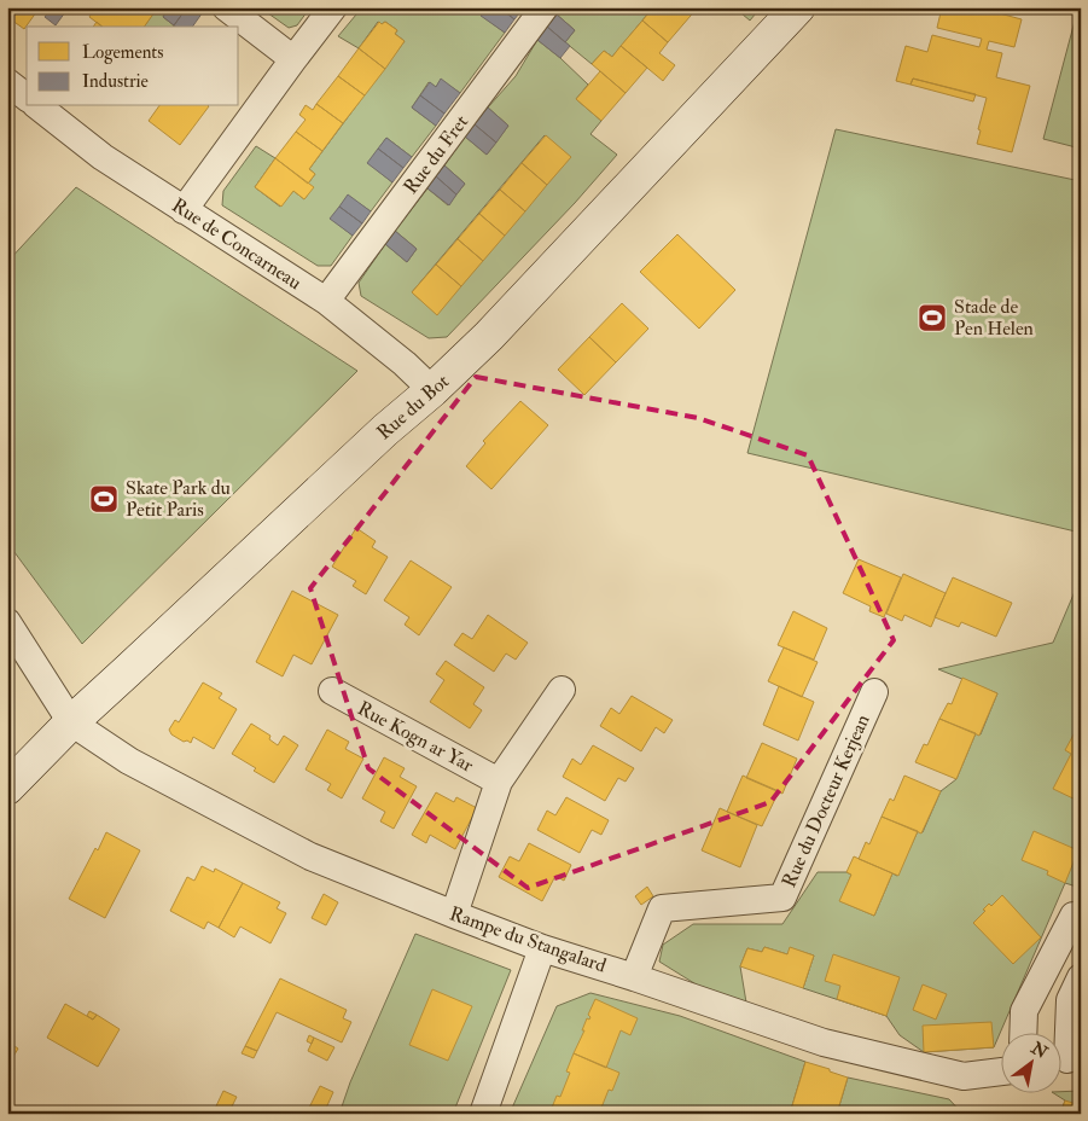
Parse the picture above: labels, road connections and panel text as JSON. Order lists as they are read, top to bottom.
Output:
{
  "streets": {
    "street": [
      "Rue du Fret",
      "Rue de Concarneau",
      "Rue du Bot",
      "Rue Kogn ar Yar",
      "Rue du Docteur Kerjean",
      "Rampe du Stangalard"
    ]
  },
  "crossings": [
    ["Rue du Fret", "Rue de Concarneau"],
    ["Rue de Concarneau", "Rue du Bot"],
    ["Rue du Bot", "Rampe du Stangalard"],
    ["Rue du Docteur Kerjean", "Rampe du Stangalard"]
  ],
  "places": {
    "sports": ["Stade de Pen Helen", "Skate Park du Petit Paris"]
  },
  "legend": ["Logements", "Industrie"],
  "north": "top right"
}
